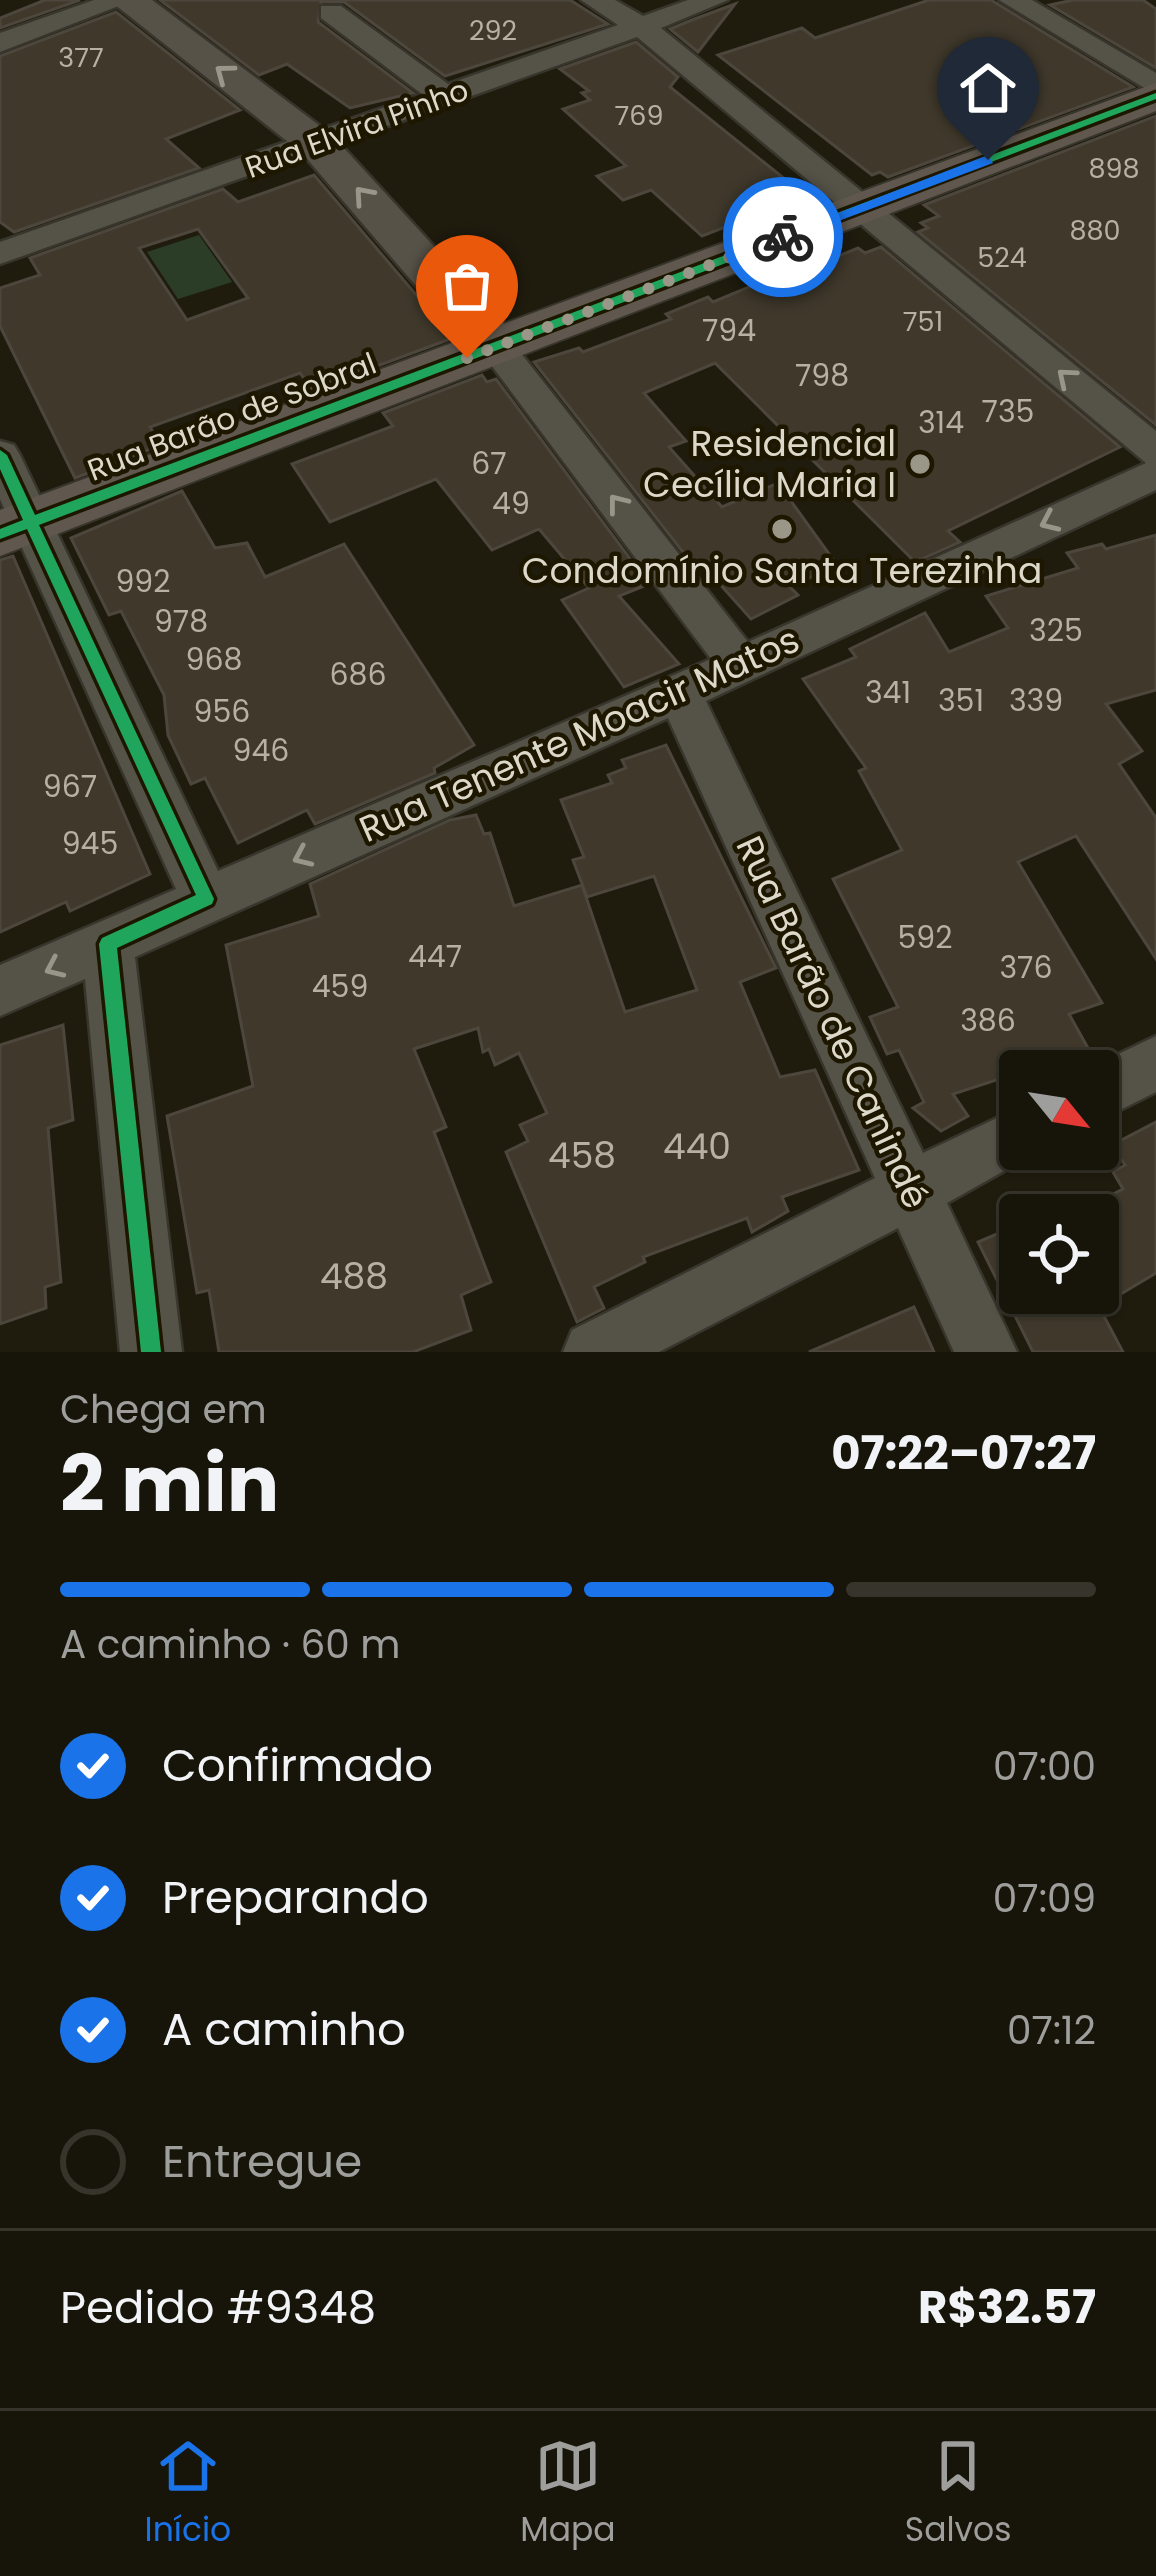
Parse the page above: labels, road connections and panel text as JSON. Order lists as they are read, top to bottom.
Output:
{
  "streets": {
    "main road": ["Rua Barão de Sobral"],
    "street": ["Rua Elvira Pinho", "Rua Tenente Moacir Matos", "Rua Barão de Canindé"]
  },
  "crossings": [
    ["Rua Tenente Moacir Matos", "Rua Barão de Canindé"]
  ],
  "one_way": ["Rua Tenente Moacir Matos"],
  "places": ["Residencial Cecília Maria I", "Condomínio Santa Terezinha"],
  "house_numbers": [
    "292",
    "377",
    "769",
    "898",
    "880",
    "524",
    "751",
    "794",
    "798",
    "735",
    "314",
    "67",
    "49",
    "992",
    "978",
    "325",
    "968",
    "686",
    "341",
    "351",
    "339",
    "956",
    "946",
    "967",
    "945",
    "592",
    "447",
    "376",
    "459",
    "386",
    "440",
    "458",
    "488"
  ],
  "north": "bottom right",
  "page": {
    "heading": ["2 min", "Chega em", "07:22–07:27"],
    "panel": ["Pedido #9348", "R$32.57"],
    "bar": "A caminho · 60 m",
    "list": [
      ["Confirmado", "07:00"],
      ["Preparando", "07:09"],
      ["A caminho", "07:12"],
      "Entregue"
    ],
    "tabs": ["Início", "Mapa", "Salvos"]
  }
}
